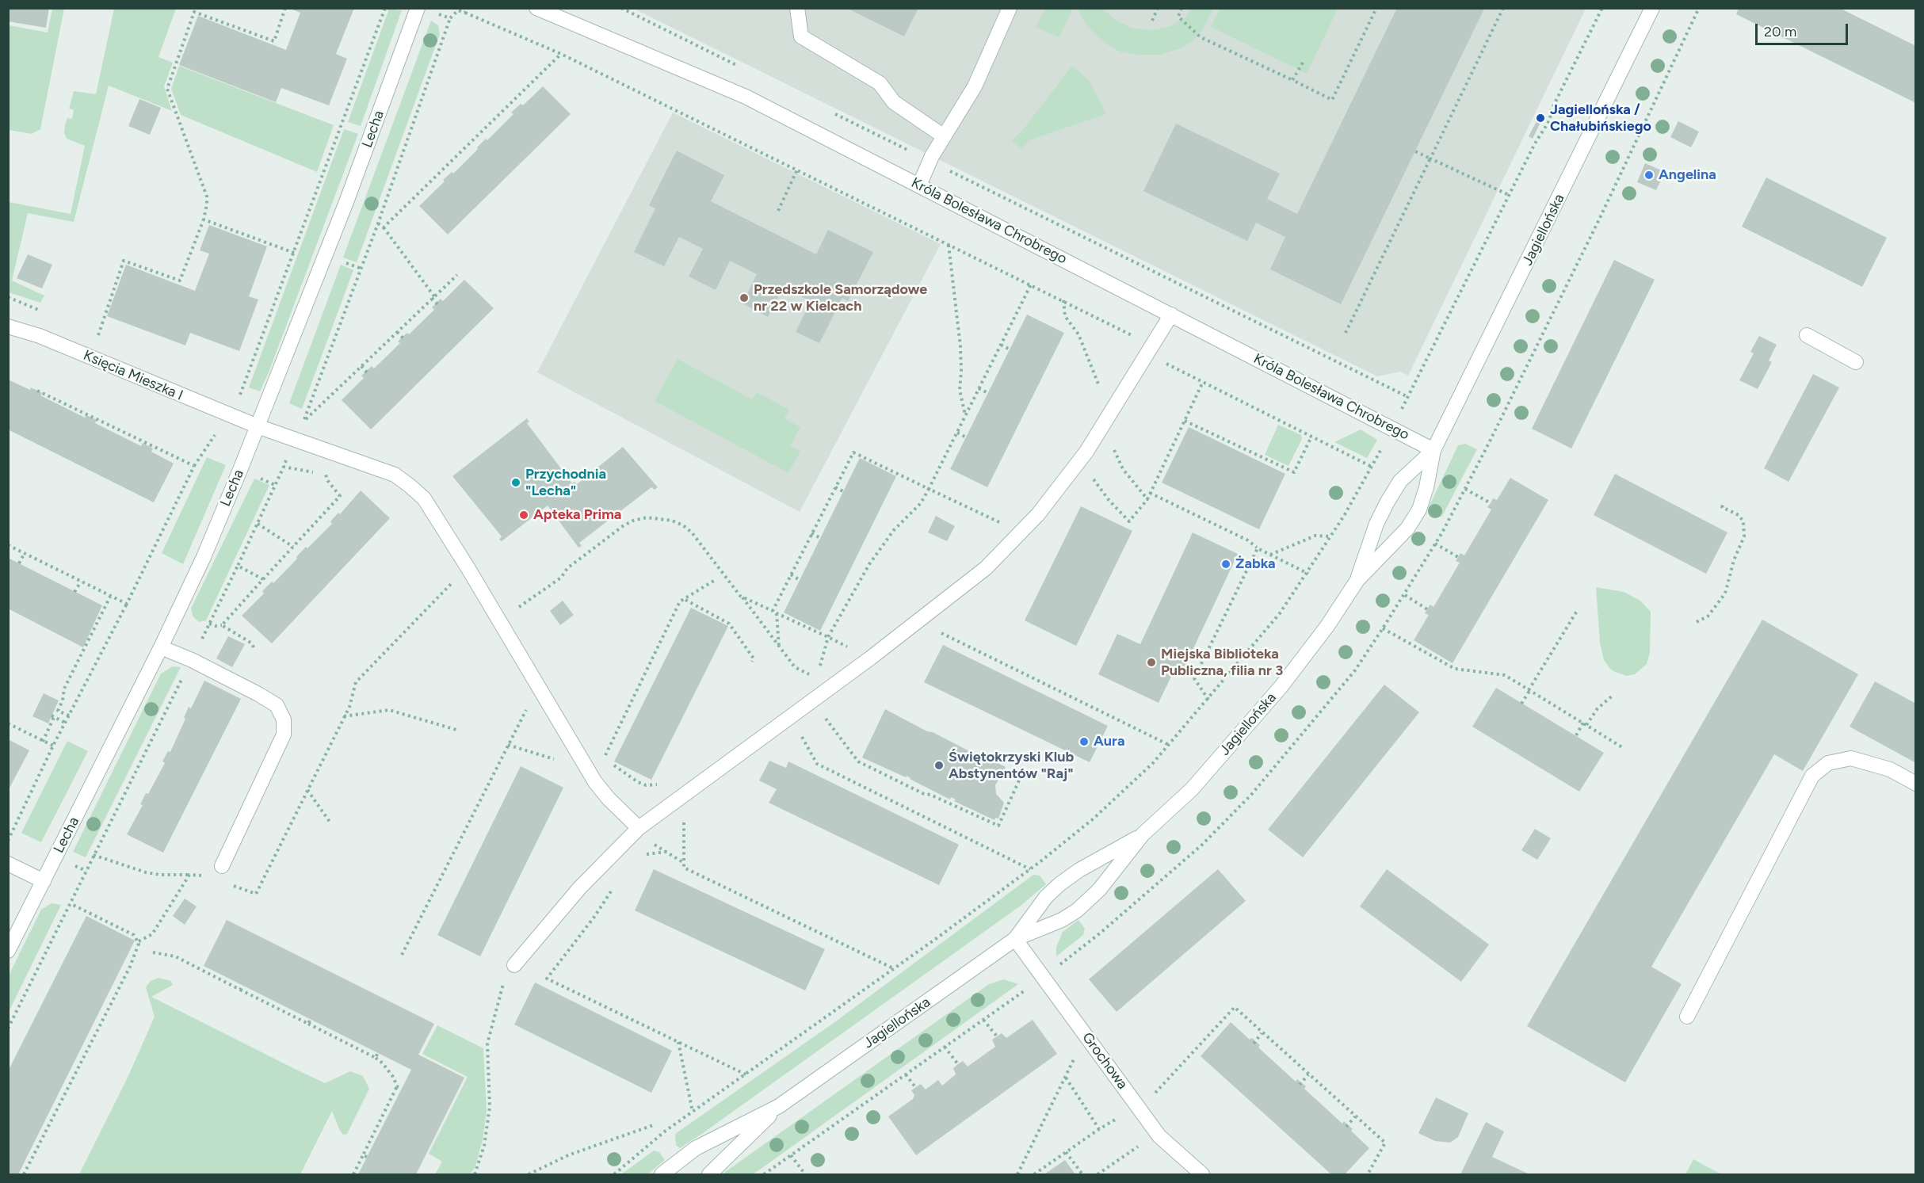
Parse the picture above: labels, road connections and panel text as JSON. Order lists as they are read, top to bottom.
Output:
{
  "streets": {
    "street": [
      "Lecha",
      "Króla Bolesława Chrobrego",
      "Jagiellońska",
      "Księcia Mieszka I",
      "Grochowa"
    ]
  },
  "crossings": [
    ["Lecha", "Księcia Mieszka I"],
    ["Króla Bolesława Chrobrego", "Jagiellońska"],
    ["Jagiellońska", "Grochowa"]
  ],
  "places": [
    "Jagiellońska / Chałubińskiego",
    "Angelina",
    "Przedszkole Samorządowe nr 22 w Kielcach",
    "Przychodnia \"Lecha\"",
    "Apteka Prima",
    "Żabka",
    "Miejska Biblioteka Publiczna, filia nr 3",
    "Aura",
    "Świętokrzyski Klub Abstynentów \"Raj\""
  ],
  "scale_bar": "20 m"
}
